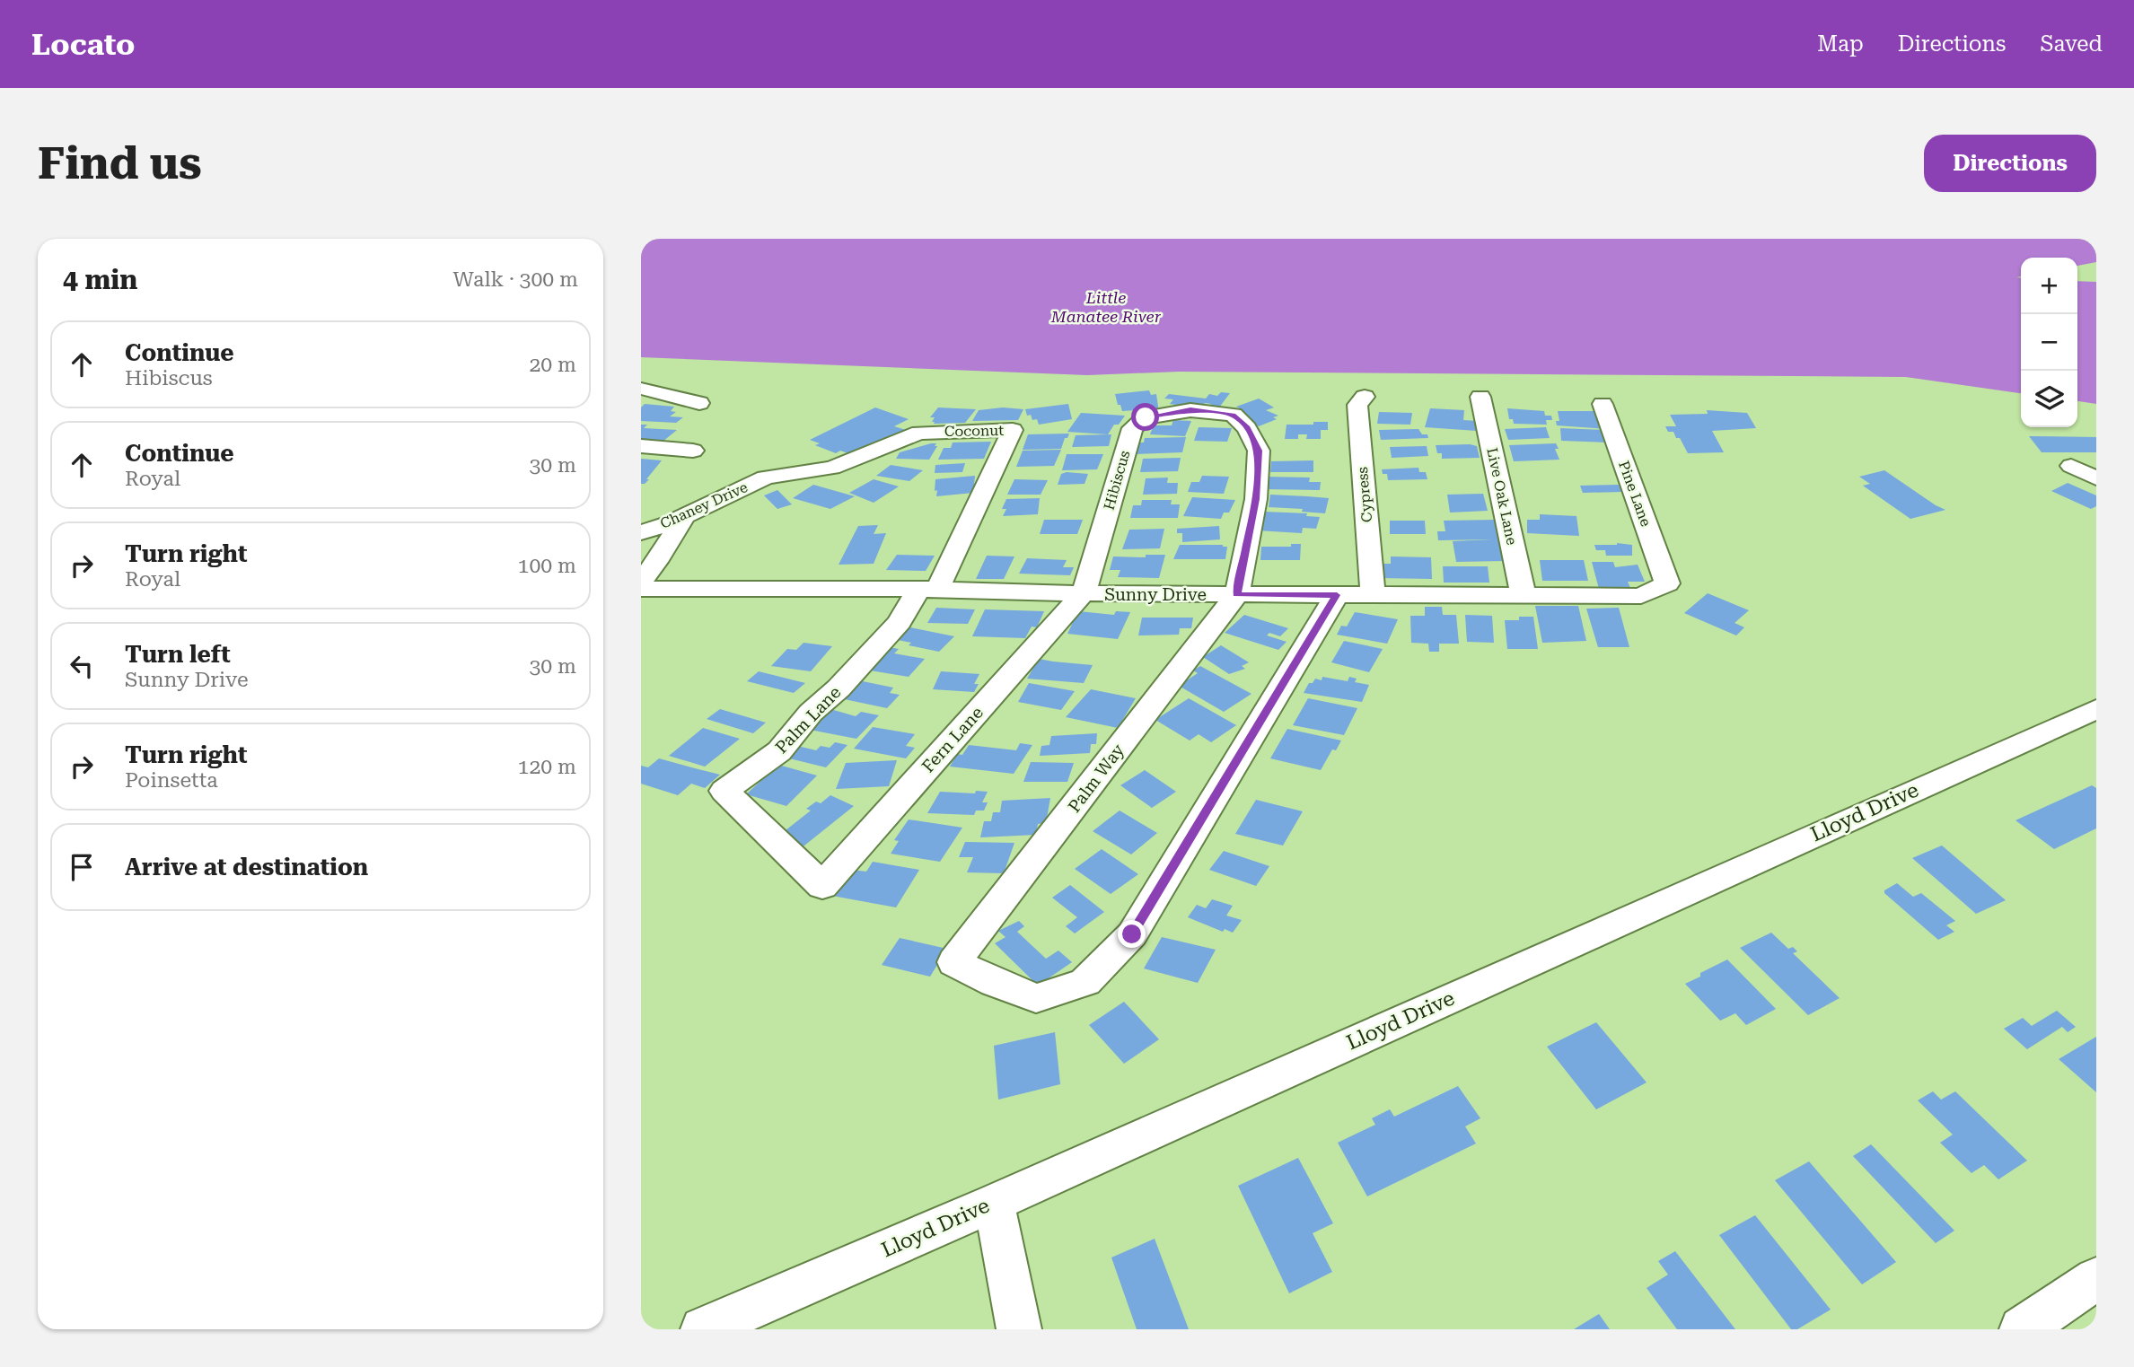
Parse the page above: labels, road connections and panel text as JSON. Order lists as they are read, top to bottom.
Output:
{
  "streets": {
    "street": [
      "Coconut",
      "Hibiscus",
      "Pine Lane",
      "Cypress",
      "Live Oak Lane",
      "Chaney Drive",
      "Sunny Drive",
      "Palm Lane",
      "Fern Lane",
      "Palm Way",
      "Lloyd Drive"
    ]
  },
  "crossings": [
    ["Coconut", "Chaney Drive"],
    ["Coconut", "Sunny Drive"],
    ["Coconut", "Palm Lane"],
    ["Hibiscus", "Sunny Drive"],
    ["Hibiscus", "Fern Lane"],
    ["Hibiscus", "Palm Way"],
    ["Pine Lane", "Sunny Drive"],
    ["Cypress", "Sunny Drive"],
    ["Live Oak Lane", "Sunny Drive"],
    ["Sunny Drive", "Palm Lane"],
    ["Sunny Drive", "Fern Lane"],
    ["Sunny Drive", "Palm Way"],
    ["Palm Lane", "Fern Lane"]
  ],
  "water": ["Little Manatee River"],
  "page": {
    "header": "Locato",
    "nav": ["Map", "Directions", "Saved"],
    "buttons": "Directions",
    "title": "Find us",
    "heading": ["4 min", "Walk · 300 m"],
    "map_buttons": ["+", "−"],
    "list": [
      ["Continue", "Hibiscus", "20 m"],
      ["Continue", "Royal", "30 m"],
      ["Turn right", "Royal", "100 m"],
      ["Turn left", "Sunny Drive", "30 m"],
      ["Turn right", "Poinsetta", "120 m"],
      "Arrive at destination"
    ]
  }
}
